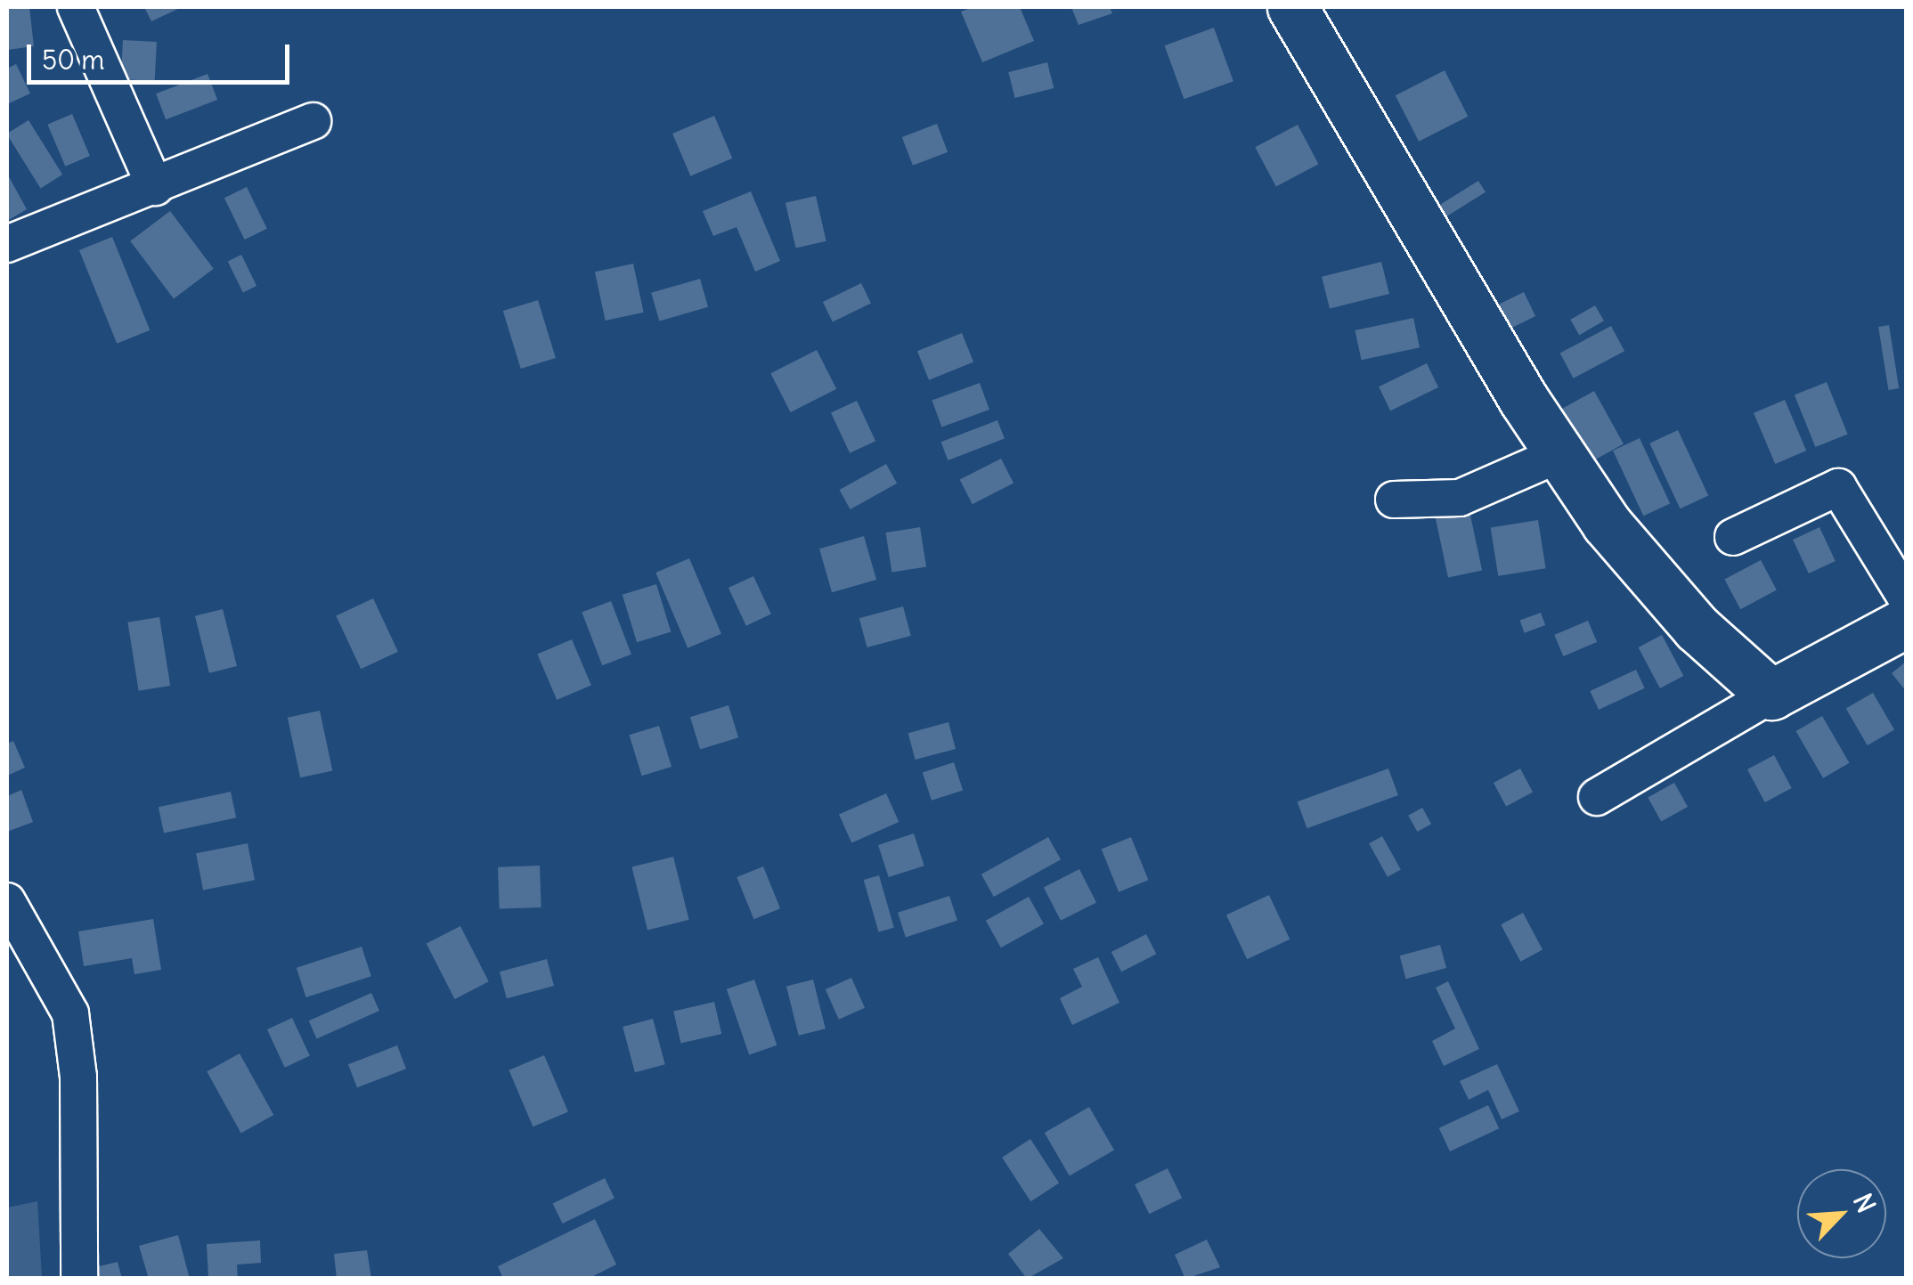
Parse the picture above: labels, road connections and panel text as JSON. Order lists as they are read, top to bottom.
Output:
{
  "scale_bar": "50 m",
  "north": "top right"
}
